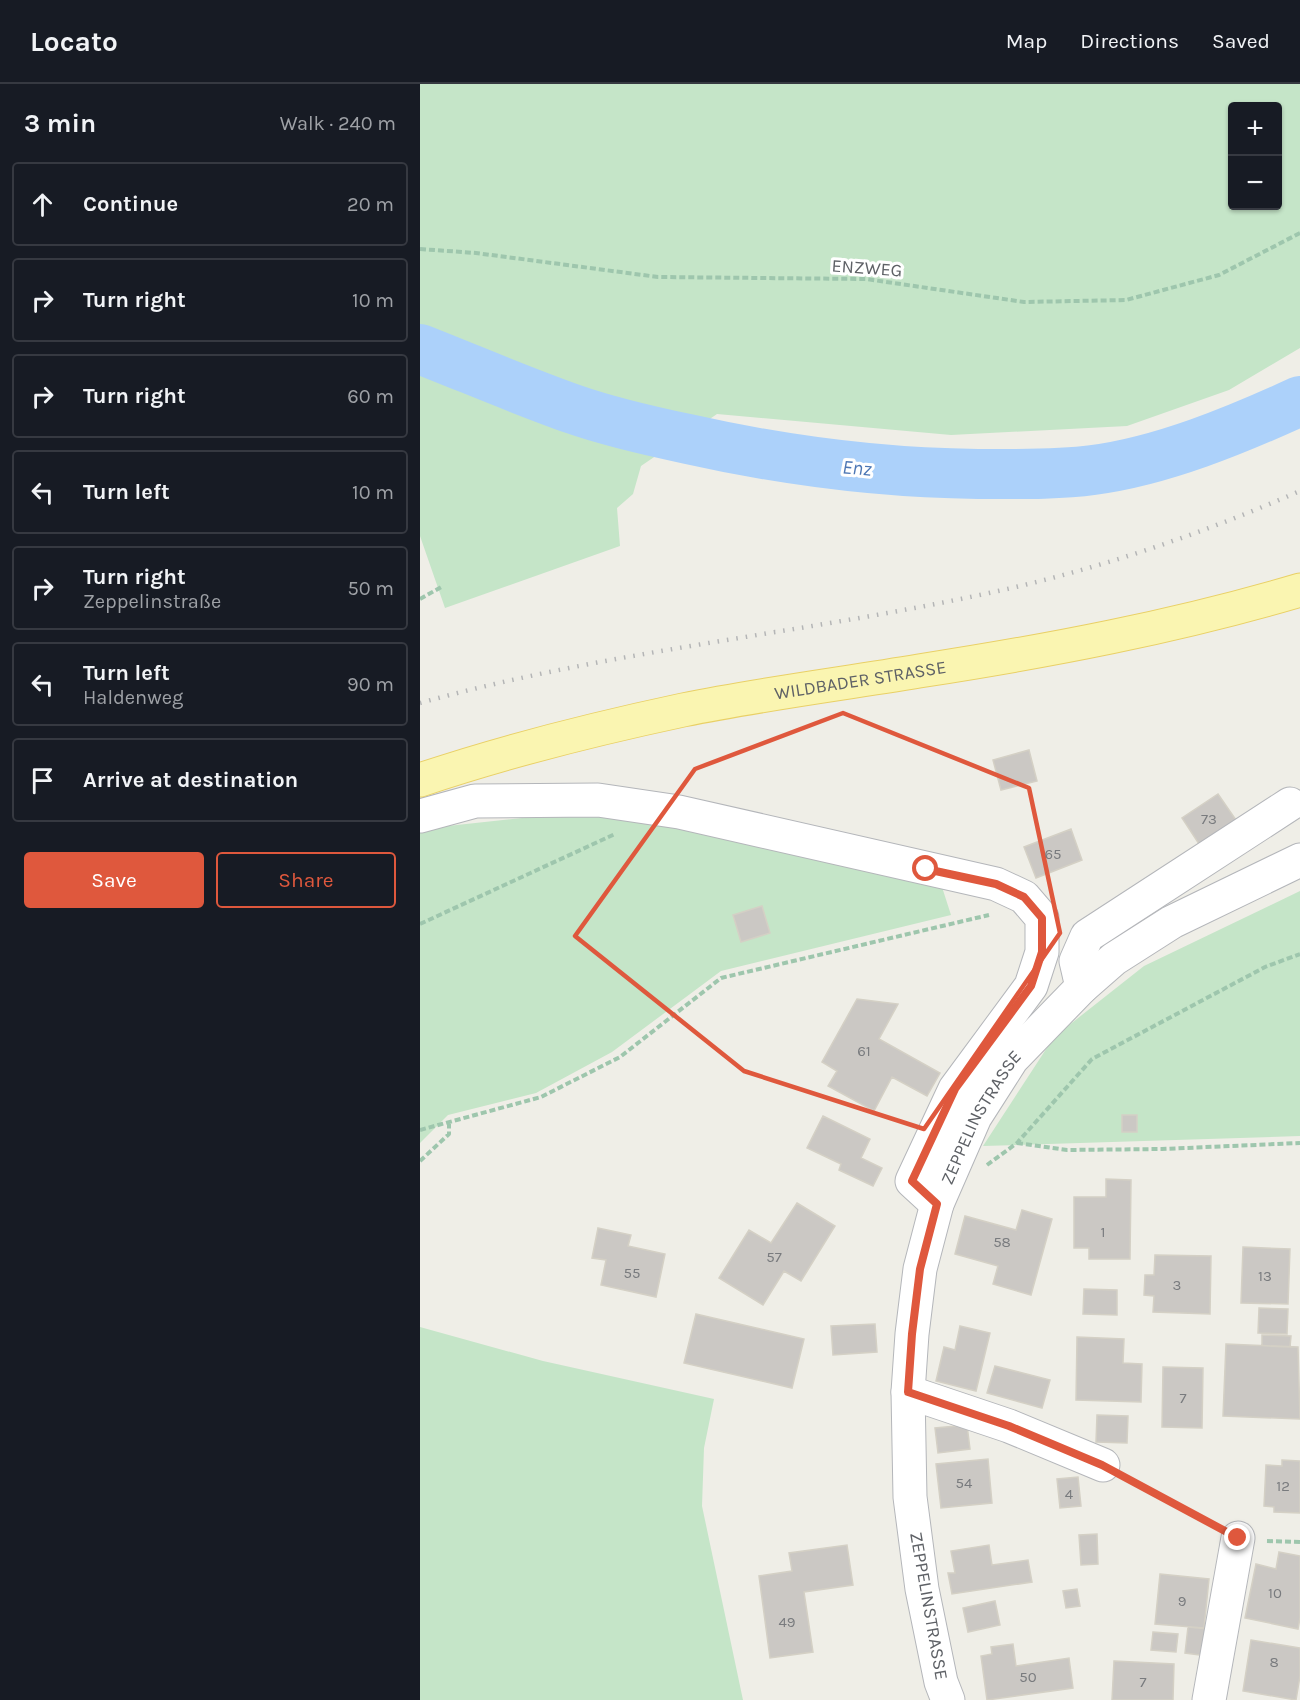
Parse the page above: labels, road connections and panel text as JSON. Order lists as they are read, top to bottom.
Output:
{
  "streets": {
    "main road": ["WILDBADER STRASSE"],
    "street": ["ZEPPELINSTRASSE"],
    "path": ["ENZWEG"]
  },
  "water": ["Enz"],
  "house_numbers": [
    "73",
    "65",
    "61",
    "1",
    "58",
    "57",
    "55",
    "13",
    "3",
    "7",
    "54",
    "12",
    "4",
    "10",
    "9",
    "49",
    "8",
    "50",
    "7"
  ],
  "page": {
    "header": "Locato",
    "nav": ["Map", "Directions", "Saved"],
    "heading": ["3 min", "Walk · 240 m"],
    "map_buttons": ["+", "−"],
    "list": [
      ["Continue", "20 m"],
      ["Turn right", "10 m"],
      ["Turn right", "60 m"],
      ["Turn left", "10 m"],
      ["Turn right", "Zeppelinstraße", "50 m"],
      ["Turn left", "Haldenweg", "90 m"],
      "Arrive at destination"
    ],
    "buttons": ["Save", "Share"]
  }
}
